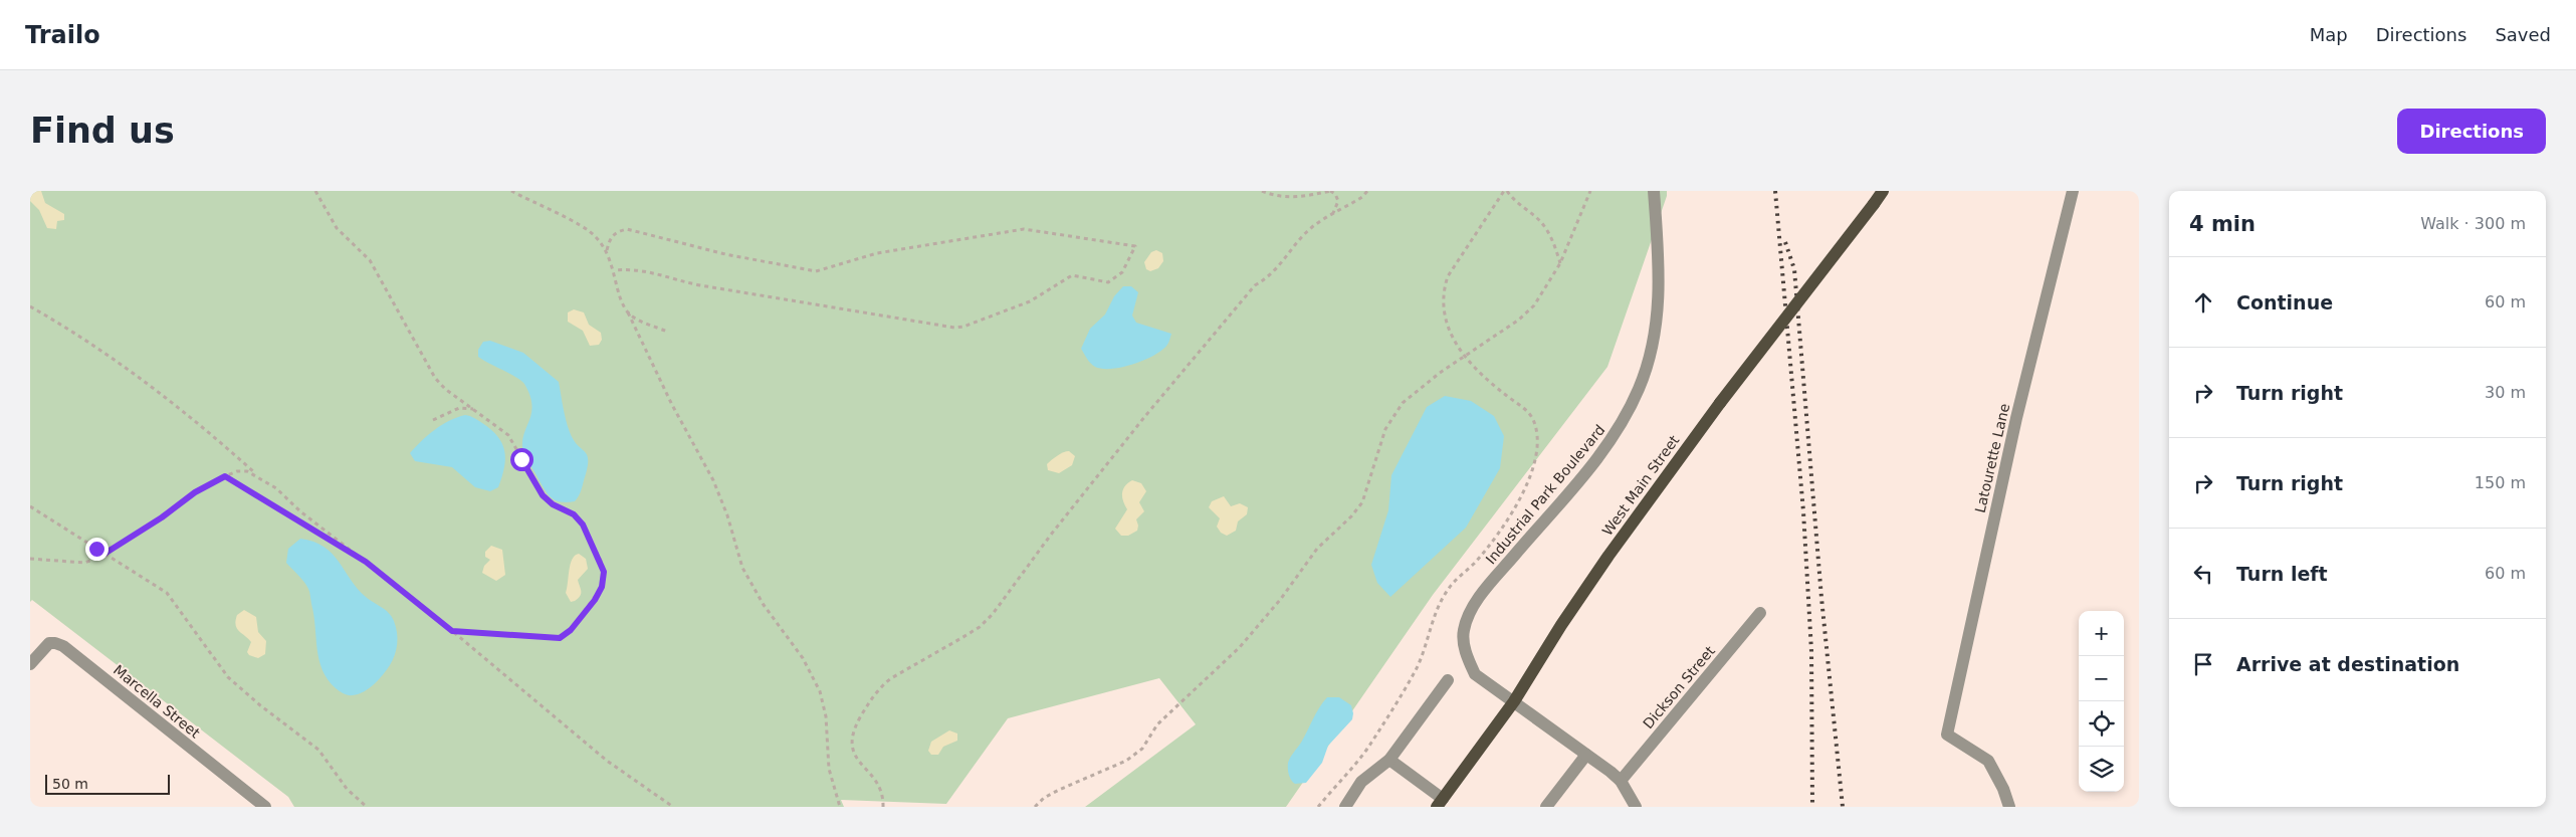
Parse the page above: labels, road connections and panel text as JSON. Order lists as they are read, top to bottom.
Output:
{
  "streets": {
    "main road": ["West Main Street"],
    "street": [
      "Latourette Lane",
      "Industrial Park Boulevard",
      "Dickson Street",
      "Marcella Street"
    ]
  },
  "crossings": [
    ["West Main Street", "Industrial Park Boulevard"]
  ],
  "scale_bar": "50 m",
  "page": {
    "header": "Trailo",
    "nav": ["Map", "Directions", "Saved"],
    "buttons": "Directions",
    "title": "Find us",
    "heading": ["4 min", "Walk · 300 m"],
    "list": [
      ["Continue", "60 m"],
      ["Turn right", "30 m"],
      ["Turn right", "150 m"],
      ["Turn left", "60 m"],
      "Arrive at destination"
    ],
    "map_buttons": ["+", "−"],
    "scale": "50 m"
  }
}
